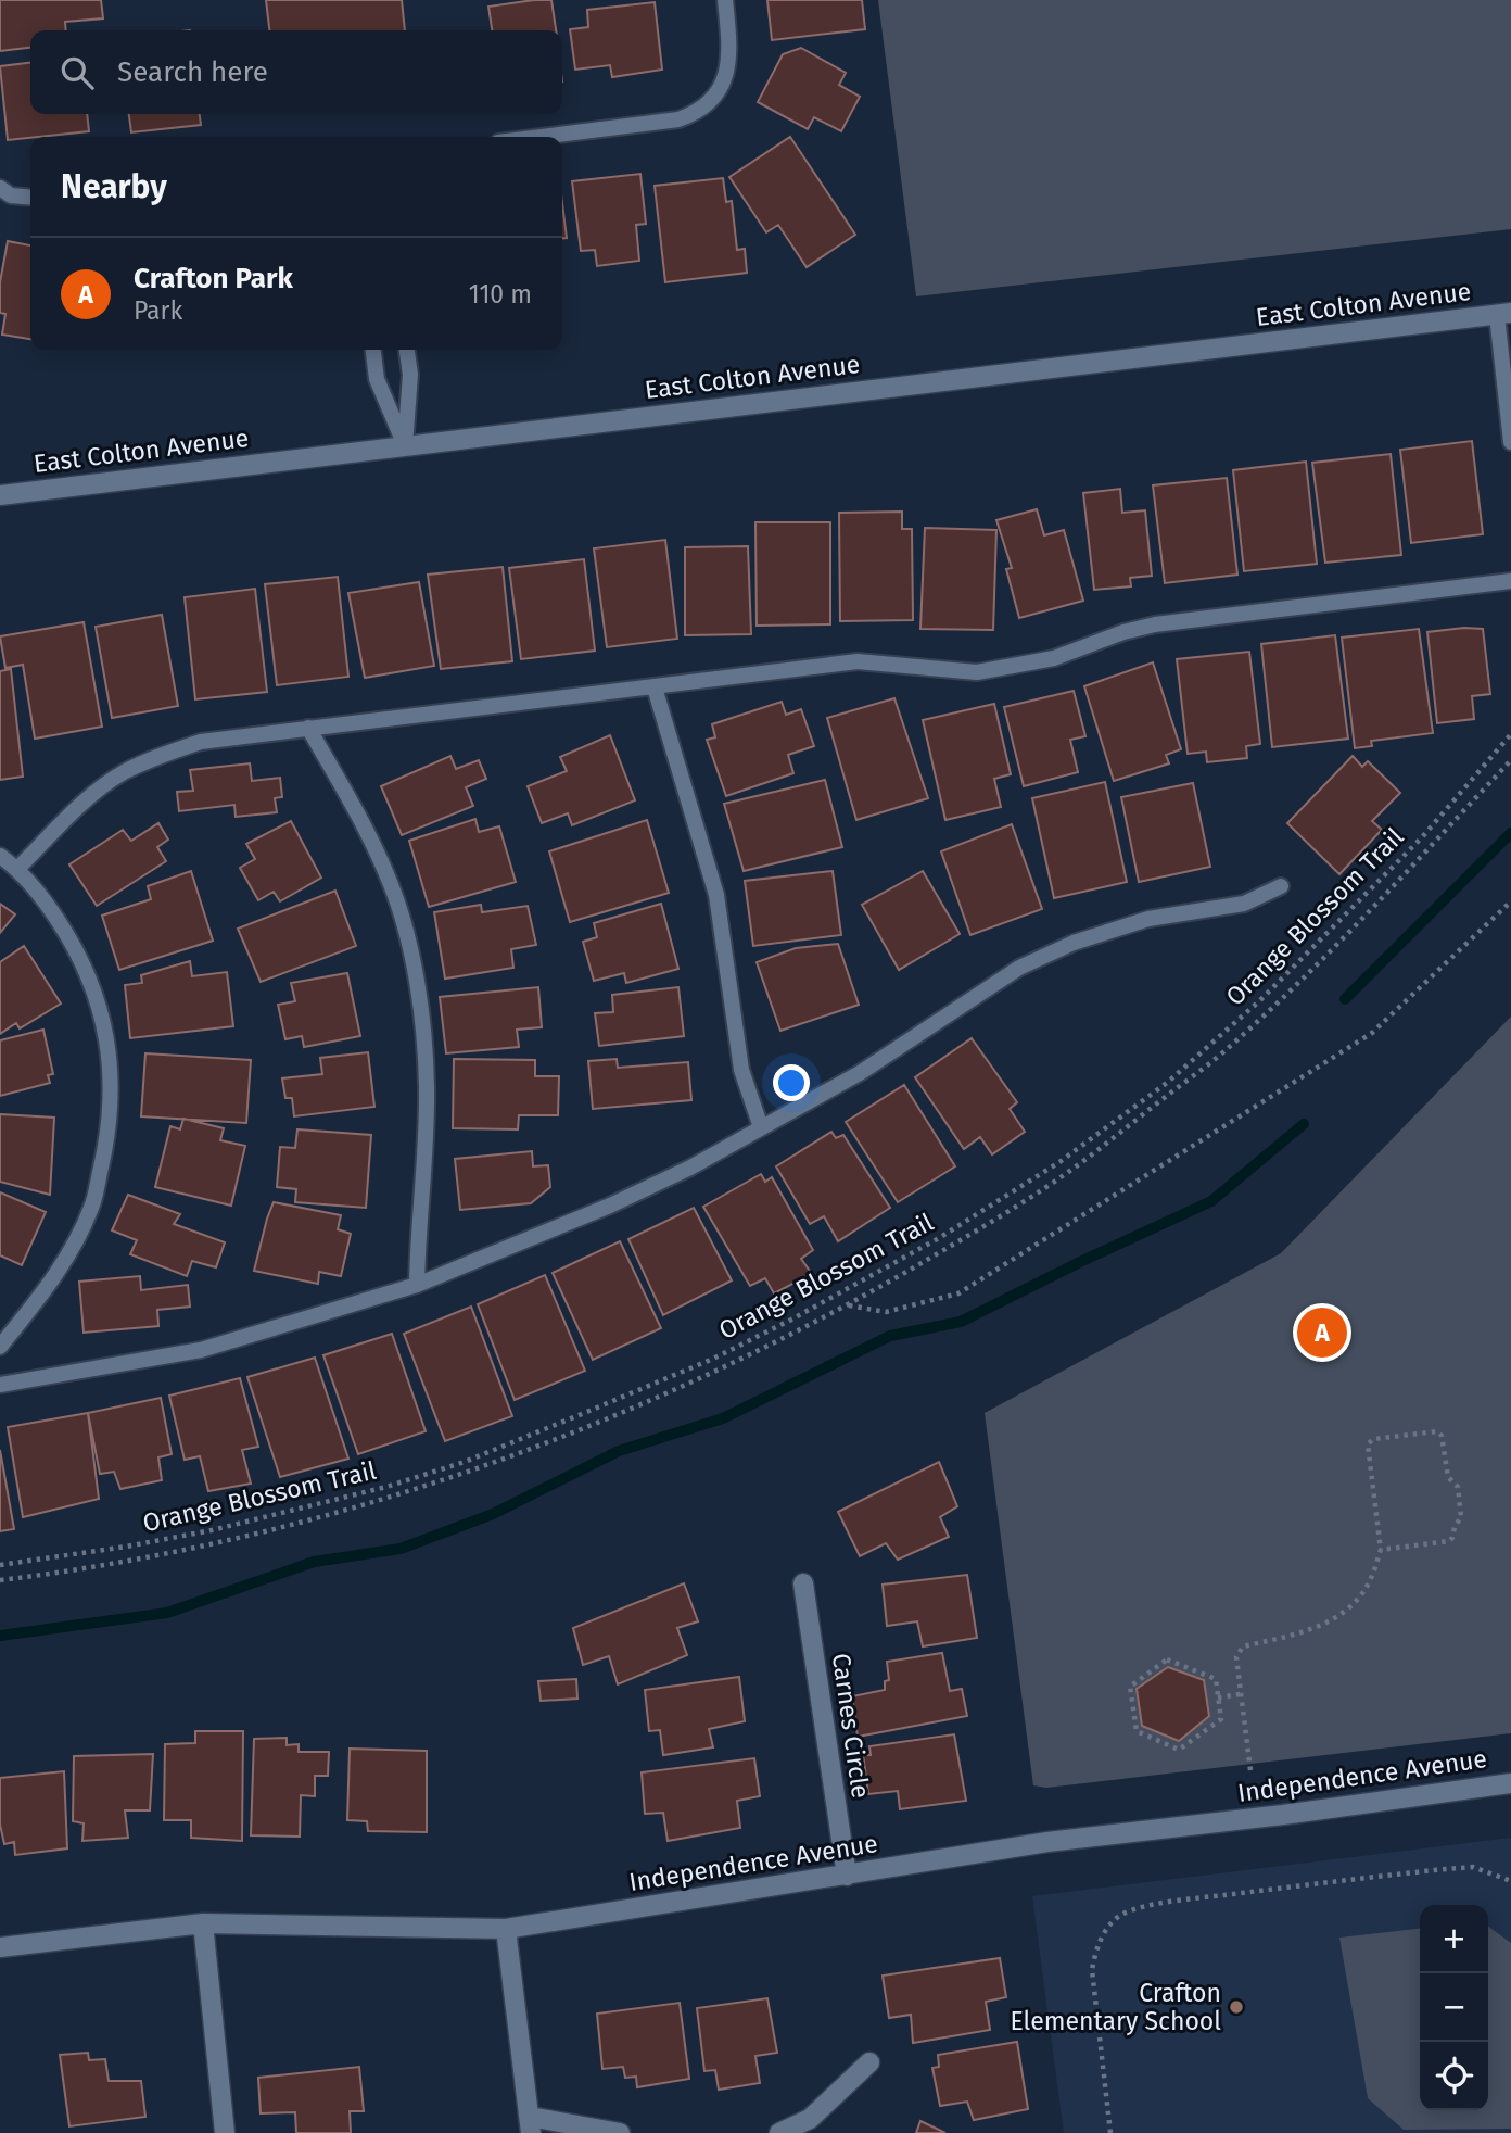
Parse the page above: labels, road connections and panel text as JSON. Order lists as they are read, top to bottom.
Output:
{
  "streets": {
    "street": ["East Colton Avenue", "Carnes Circle", "Independence Avenue"],
    "path": ["Orange Blossom Trail"]
  },
  "crossings": [
    ["Carnes Circle", "Independence Avenue"]
  ],
  "places": ["Crafton Elementary School"],
  "page": {
    "search": "Search here",
    "heading": "Nearby",
    "list": [
      {
        "mark": "A",
        "name": "Crafton Park",
        "note": "Park",
        "value": "110 m"
      }
    ],
    "pins": "A",
    "map_buttons": ["+", "−"]
  }
}
